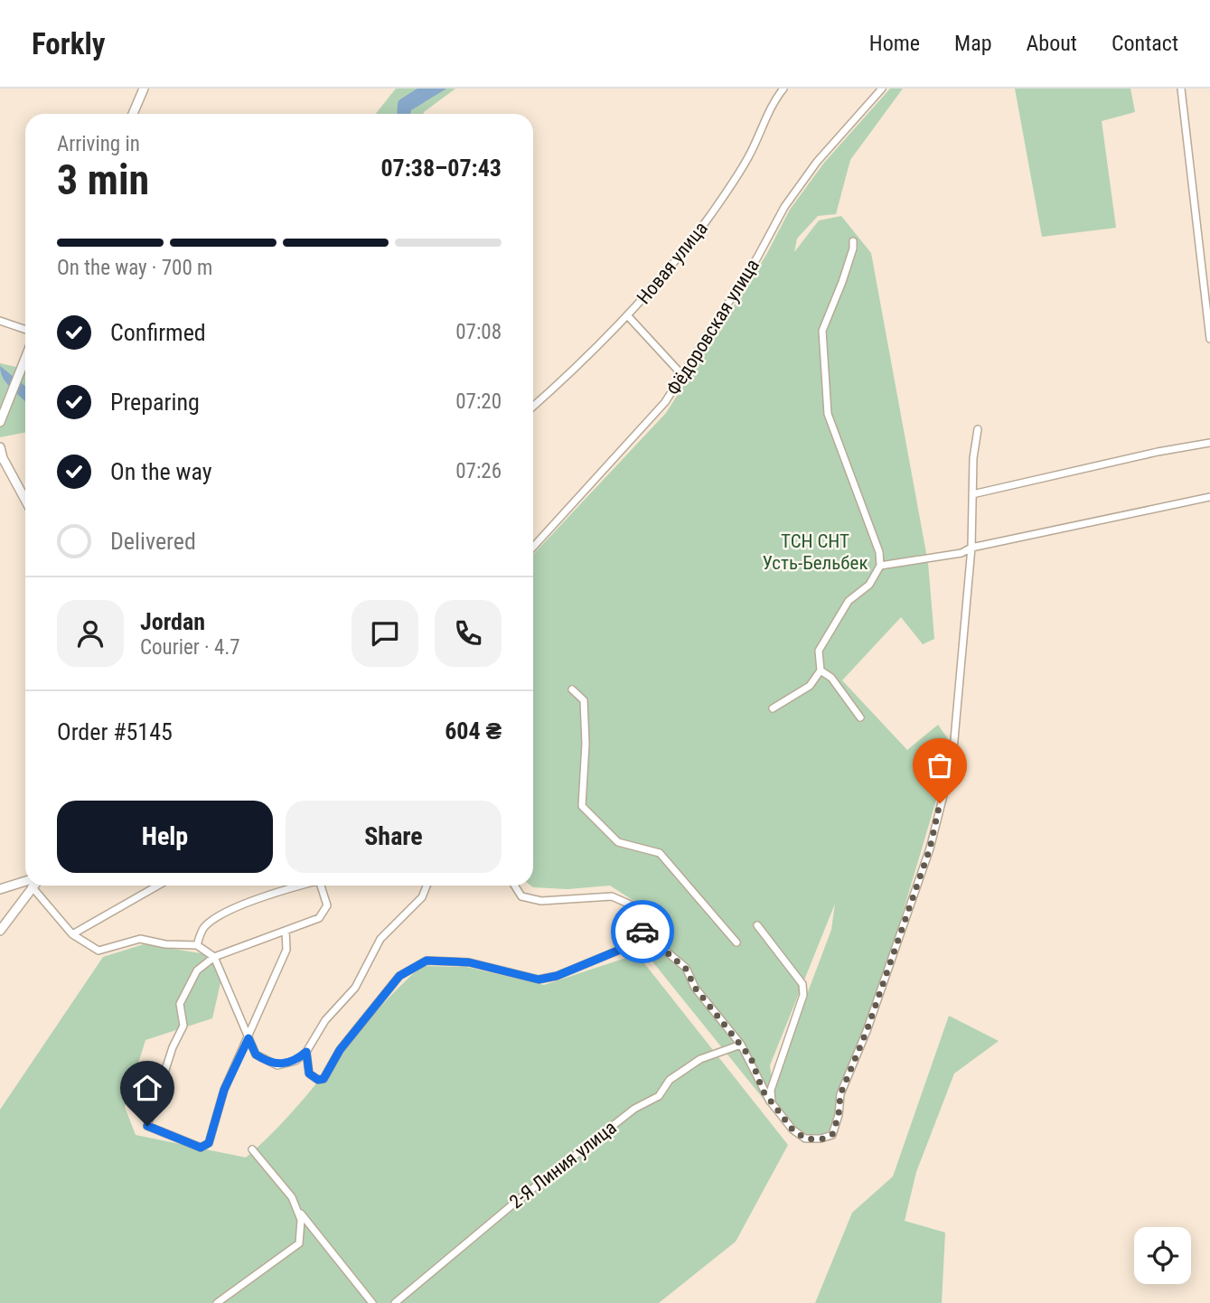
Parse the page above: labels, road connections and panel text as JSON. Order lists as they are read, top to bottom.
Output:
{
  "streets": {
    "street": ["Новая улица", "Фёдоровская улица", "2-Я Линия улица"]
  },
  "parks": ["ТСН СНТ Усть-Бельбек"],
  "page": {
    "header": "Forkly",
    "nav": [
      "Home",
      "Map",
      "About",
      "Contact"
    ],
    "heading": ["3 min", "Arriving in", "07:38–07:43"],
    "panel": [
      "Jordan",
      "Courier · 4.7",
      "Order #5145",
      "604 ₴"
    ],
    "bar": "On the way · 700 m",
    "list": [
      ["Confirmed", "07:08"],
      ["Preparing", "07:20"],
      ["On the way", "07:26"],
      "Delivered"
    ],
    "buttons": ["Help", "Share"]
  }
}
